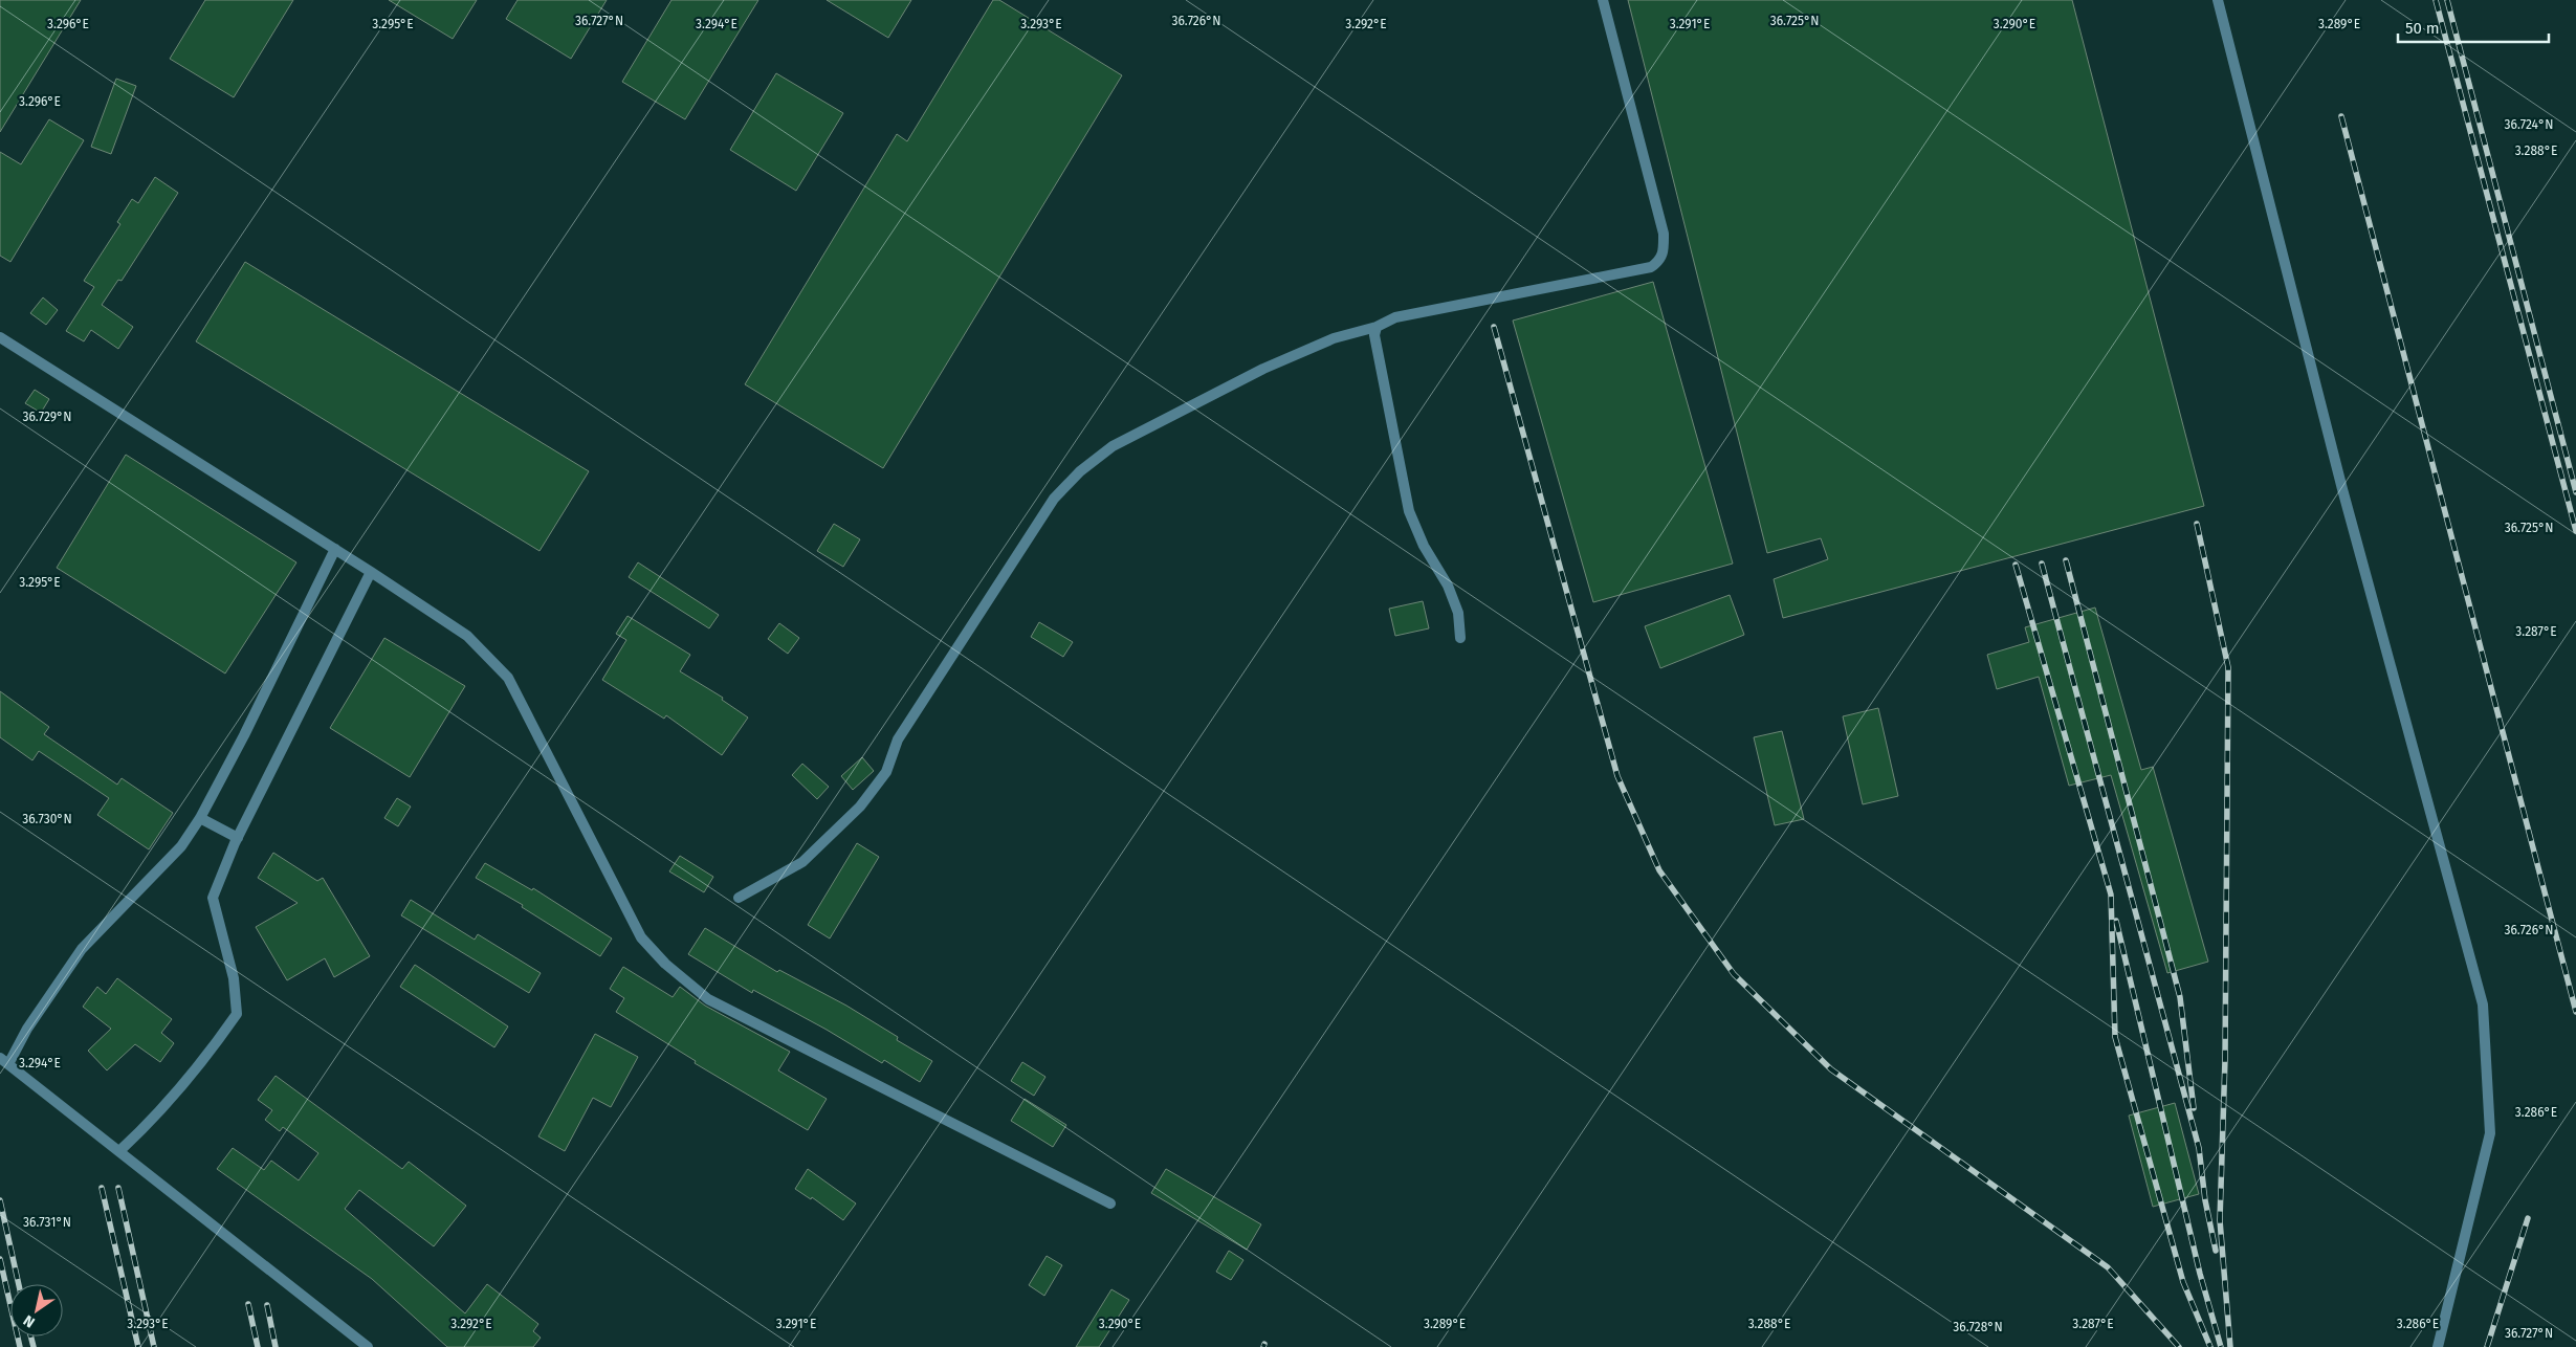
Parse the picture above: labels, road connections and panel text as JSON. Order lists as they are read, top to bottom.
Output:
{
  "scale_bar": "50 m",
  "north": "bottom left",
  "coordinates": [
    "36.727°N",
    "36.726°N",
    "36.725°N",
    "3.296°E",
    "3.295°E",
    "3.294°E",
    "3.293°E",
    "3.292°E",
    "3.291°E",
    "3.290°E",
    "3.289°E",
    "36.724°N",
    "3.288°E",
    "36.729°N",
    "3.287°E",
    "36.730°N",
    "3.286°E",
    "36.731°N",
    "36.728°N"
  ]
}
